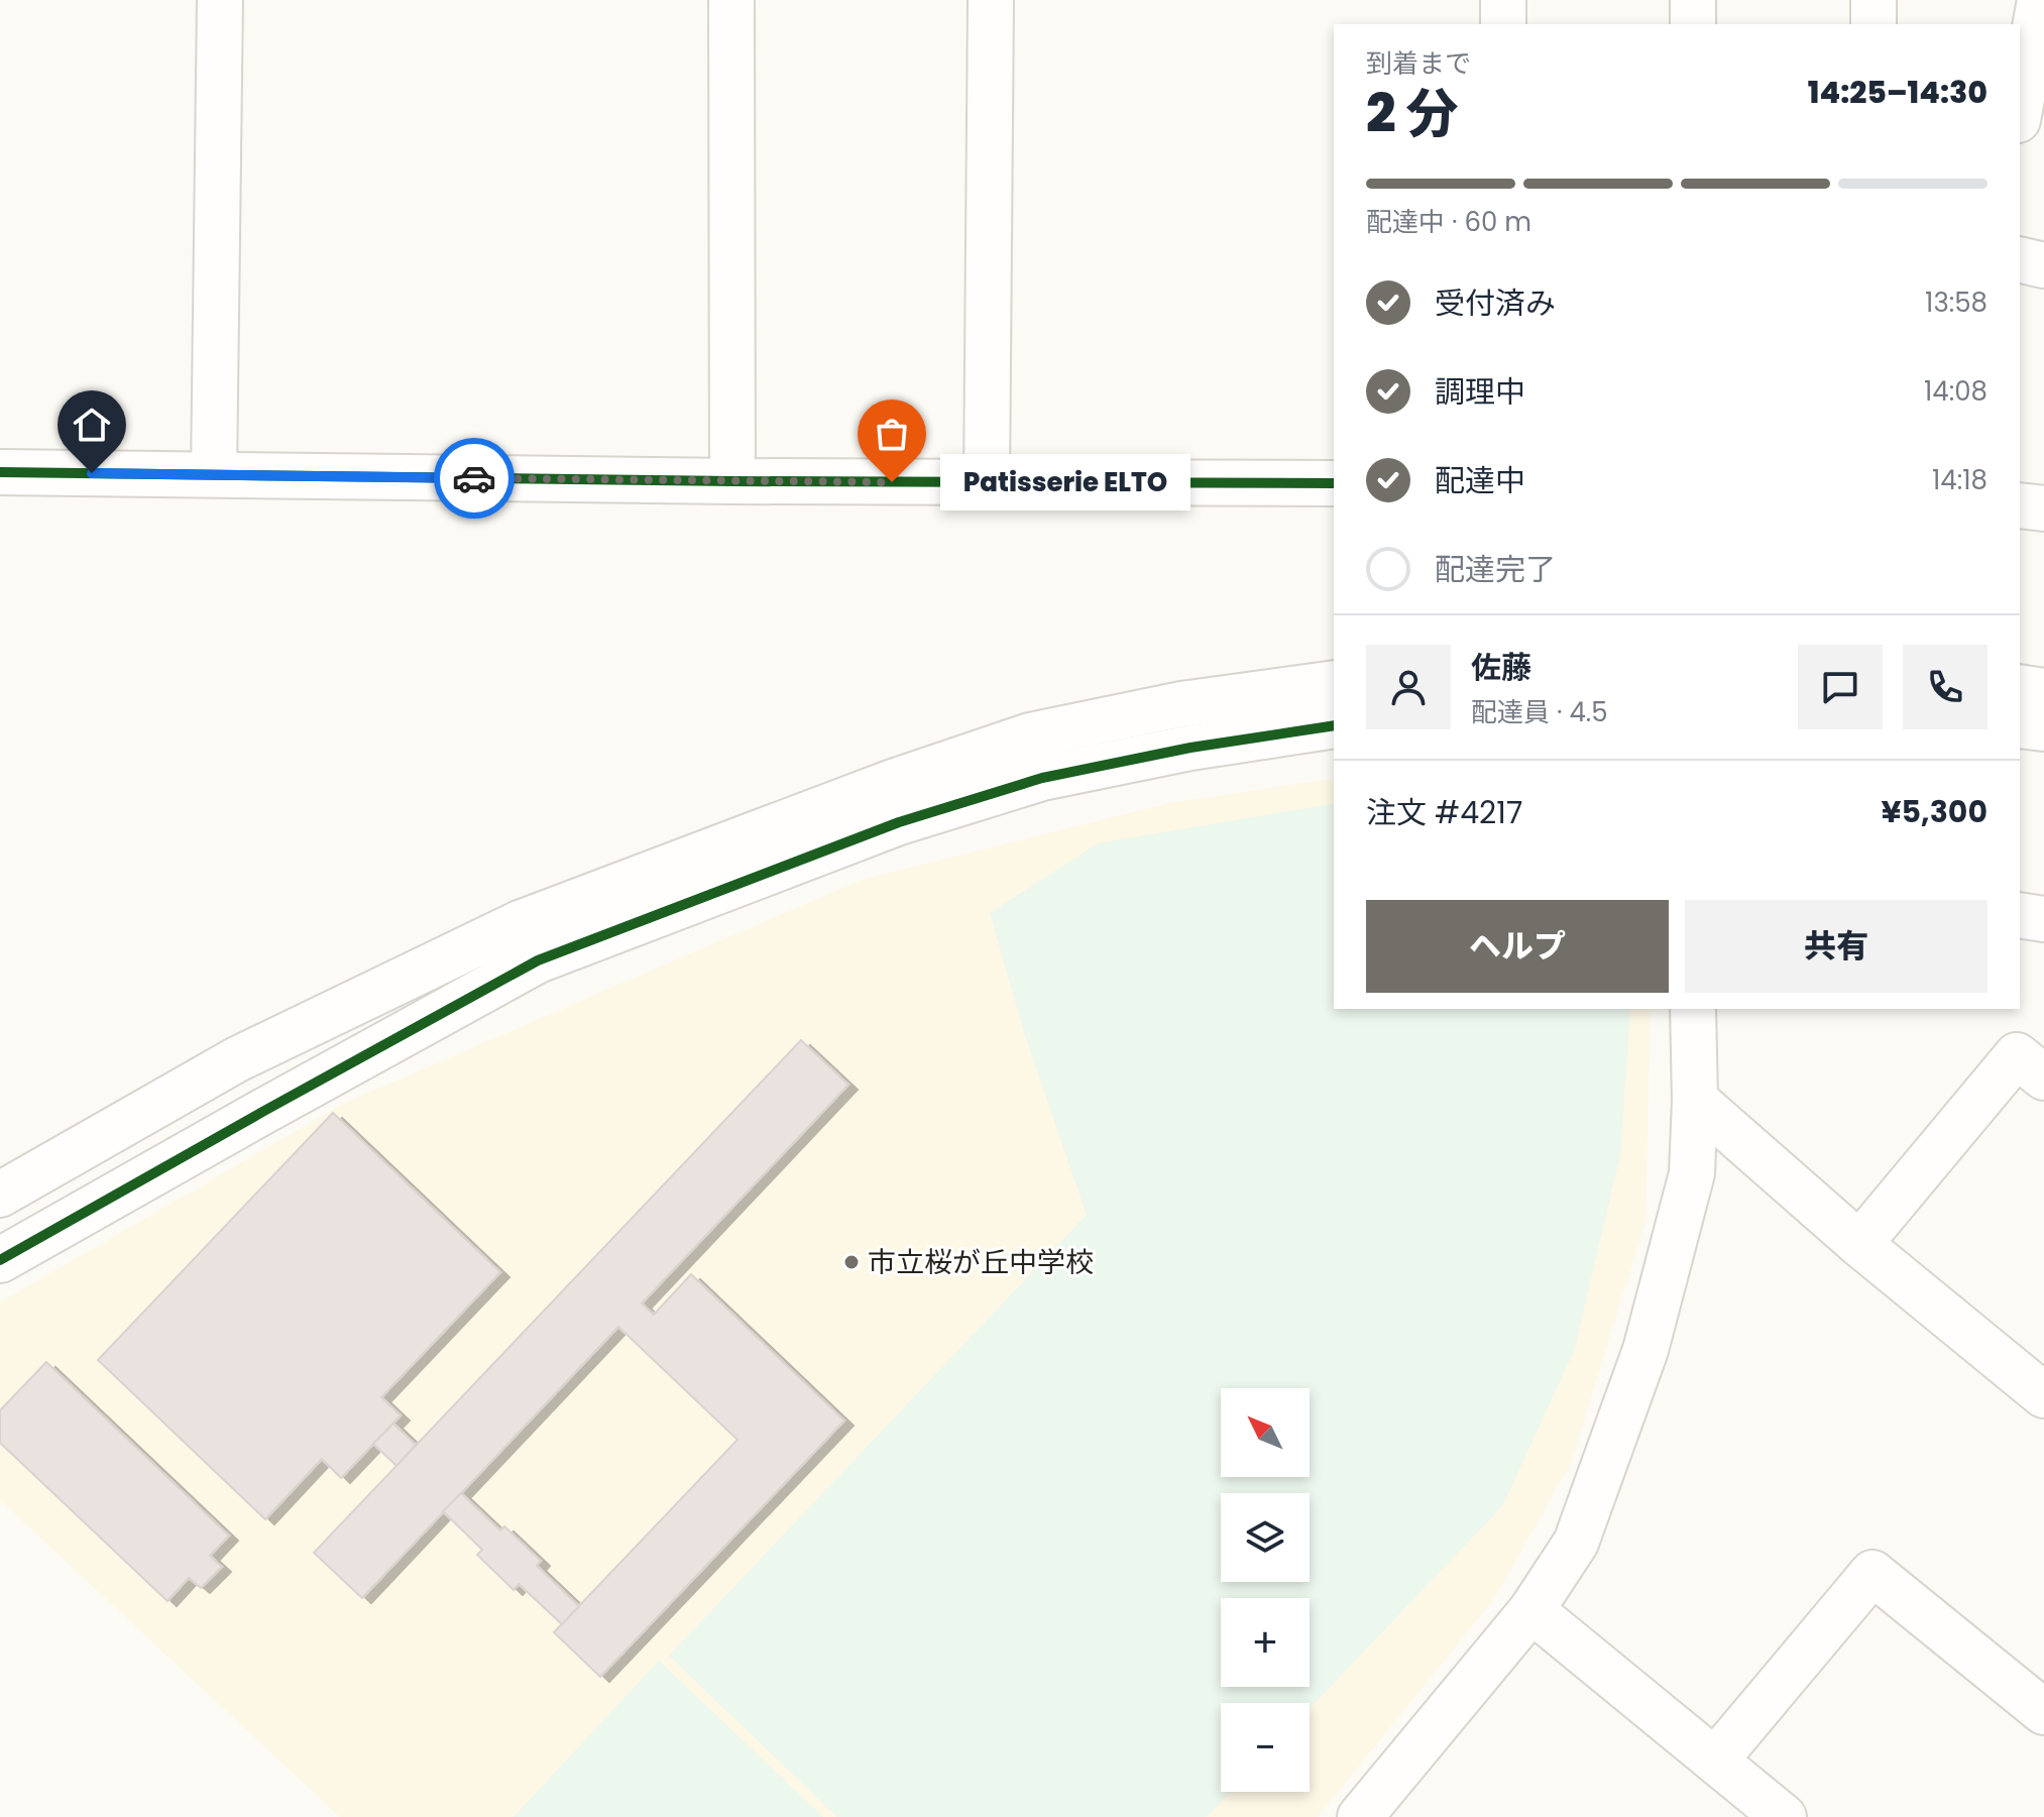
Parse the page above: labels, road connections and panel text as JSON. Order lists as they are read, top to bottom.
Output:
{
  "places": ["Patisserie ELTO", "市立桜が丘中学校"],
  "north": "top left",
  "page": {
    "heading": ["2 分", "到着まで", "14:25–14:30"],
    "panel": [
      "佐藤",
      "配達員 · 4.5",
      "注文 #4217",
      "¥5,300"
    ],
    "bar": "配達中 · 60 m",
    "list": [
      ["受付済み", "13:58"],
      ["調理中", "14:08"],
      ["配達中", "14:18"],
      "配達完了"
    ],
    "bubble": "Patisserie ELTO",
    "buttons": ["ヘルプ", "共有"],
    "map_buttons": ["+", "−"]
  }
}
